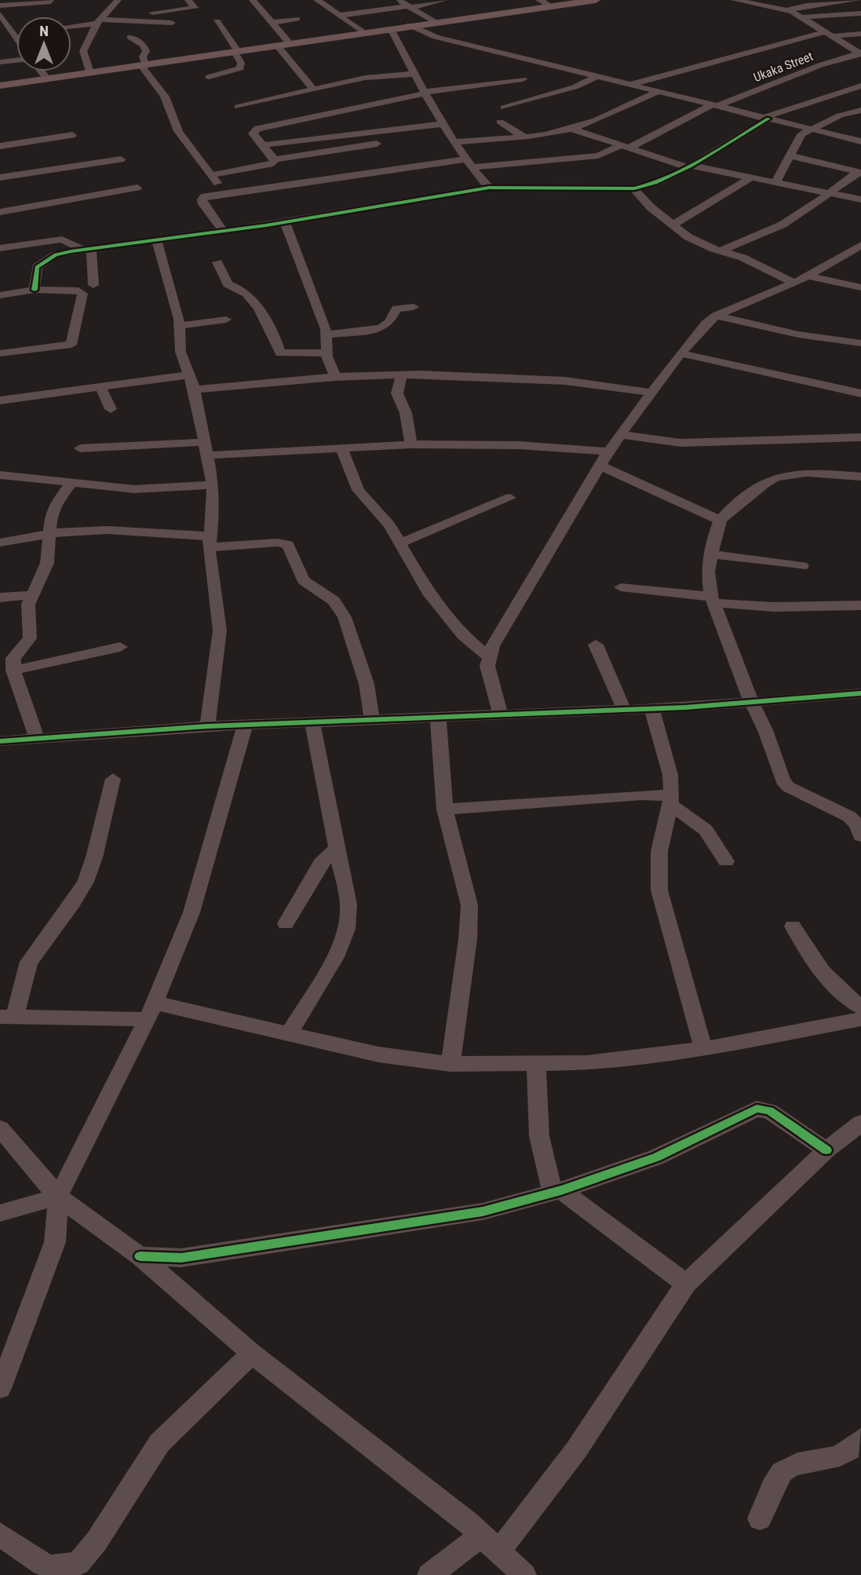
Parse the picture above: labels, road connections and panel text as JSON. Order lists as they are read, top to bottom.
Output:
{
  "streets": {
    "street": ["Ukaka Street"]
  },
  "north": "top"
}
